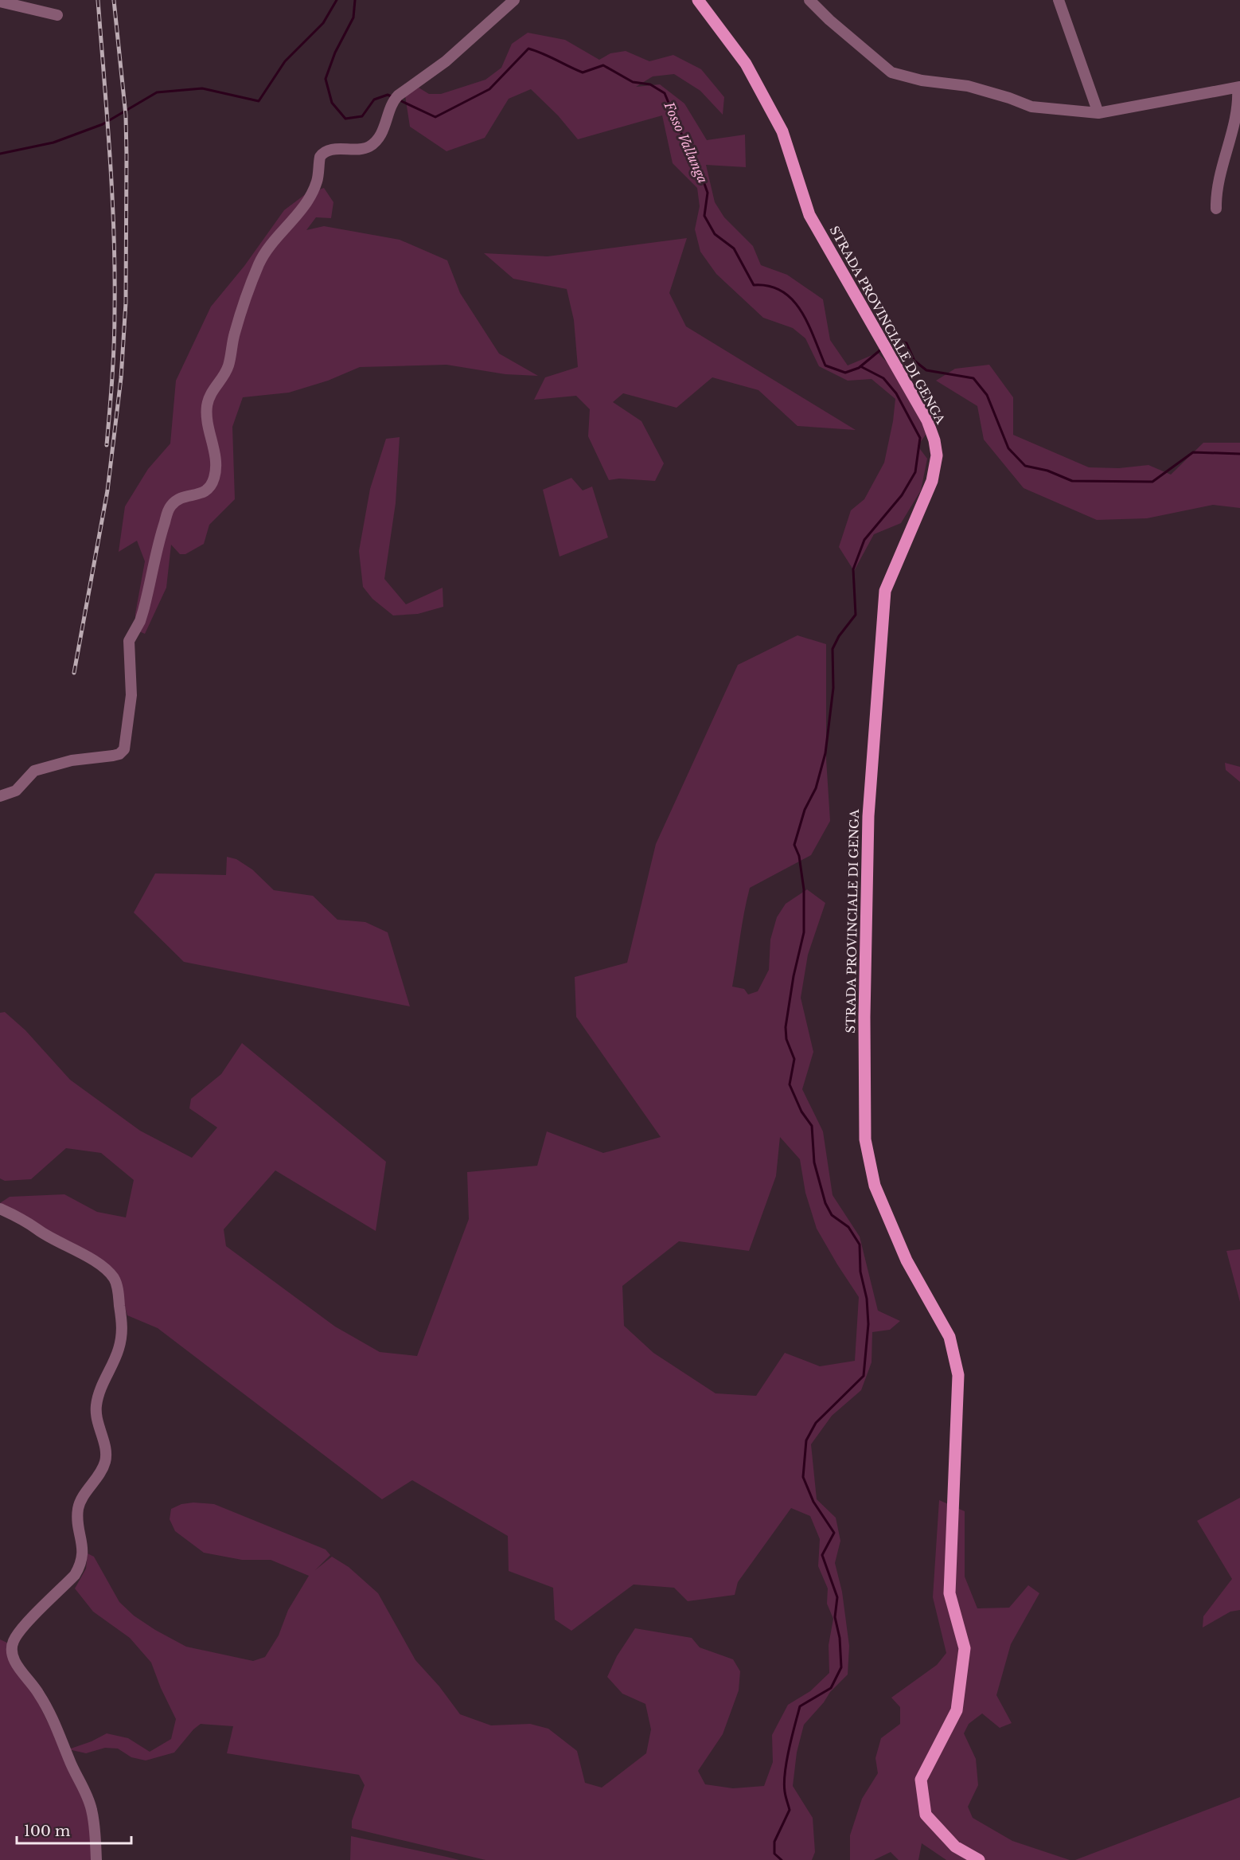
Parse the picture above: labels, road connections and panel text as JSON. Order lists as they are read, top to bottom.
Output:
{
  "streets": {
    "main road": ["STRADA PROVINCIALE DI GENGA"]
  },
  "water": ["Fosso Vallunga"],
  "scale_bar": "100 m"
}
